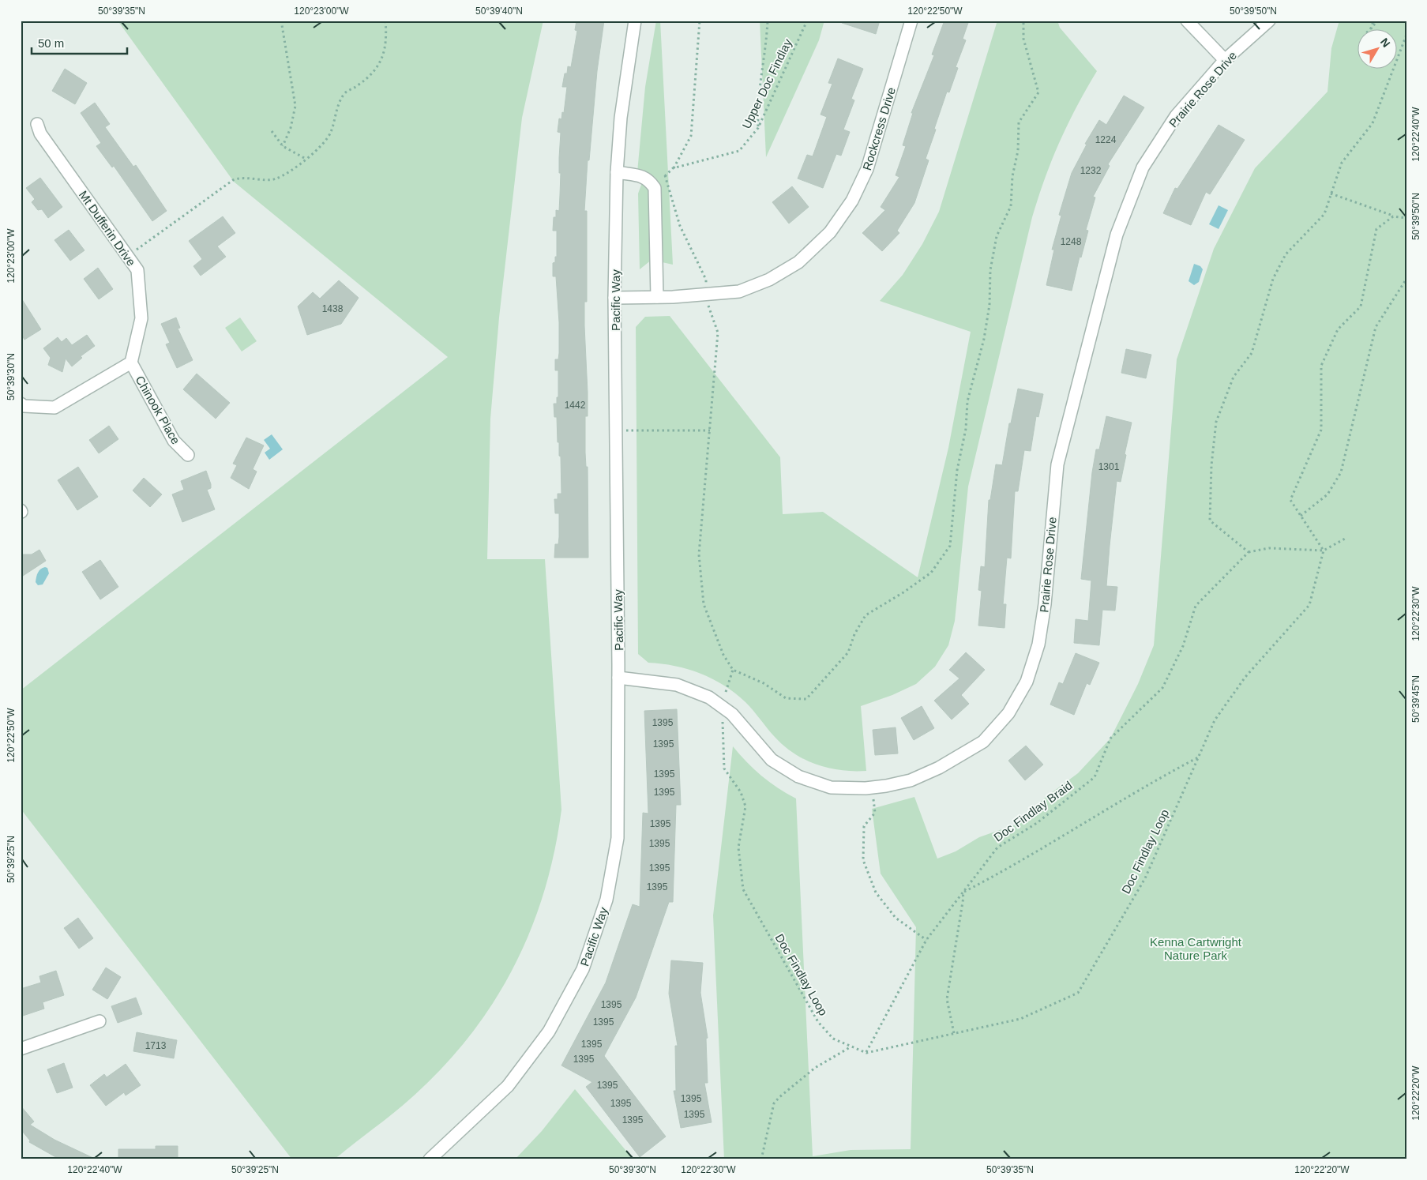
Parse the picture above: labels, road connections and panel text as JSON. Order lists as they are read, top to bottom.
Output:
{
  "streets": {
    "street": [
      "Prairie Rose Drive",
      "Rockcress Drive",
      "Mt Dufferin Drive",
      "Pacific Way",
      "Chinook Place"
    ],
    "path": ["Upper Doc Findlay", "Doc Findlay Braid", "Doc Findlay Loop"]
  },
  "crossings": [
    ["Prairie Rose Drive", "Pacific Way"],
    ["Rockcress Drive", "Pacific Way"],
    ["Mt Dufferin Drive", "Chinook Place"],
    ["Doc Findlay Braid", "Doc Findlay Loop"]
  ],
  "parks": ["Kenna Cartwright Nature Park"],
  "house_numbers": [
    "1224",
    "1232",
    "1248",
    "1438",
    "1442",
    "1301",
    "1395",
    "1395",
    "1395",
    "1395",
    "1395",
    "1395",
    "1395",
    "1395",
    "1395",
    "1395",
    "1395",
    "1713",
    "1395",
    "1395",
    "1395",
    "1395",
    "1395",
    "1395"
  ],
  "scale_bar": "50 m",
  "north": "top right",
  "coordinates": [
    "50°39'35\"N",
    "120°23'00\"W",
    "50°39'40\"N",
    "120°22'50\"W",
    "50°39'50\"N",
    "120°22'40\"W",
    "50°39'30\"N",
    "120°22'30\"W",
    "50°39'45\"N",
    "50°39'25\"N",
    "120°22'20\"W"
  ]
}
